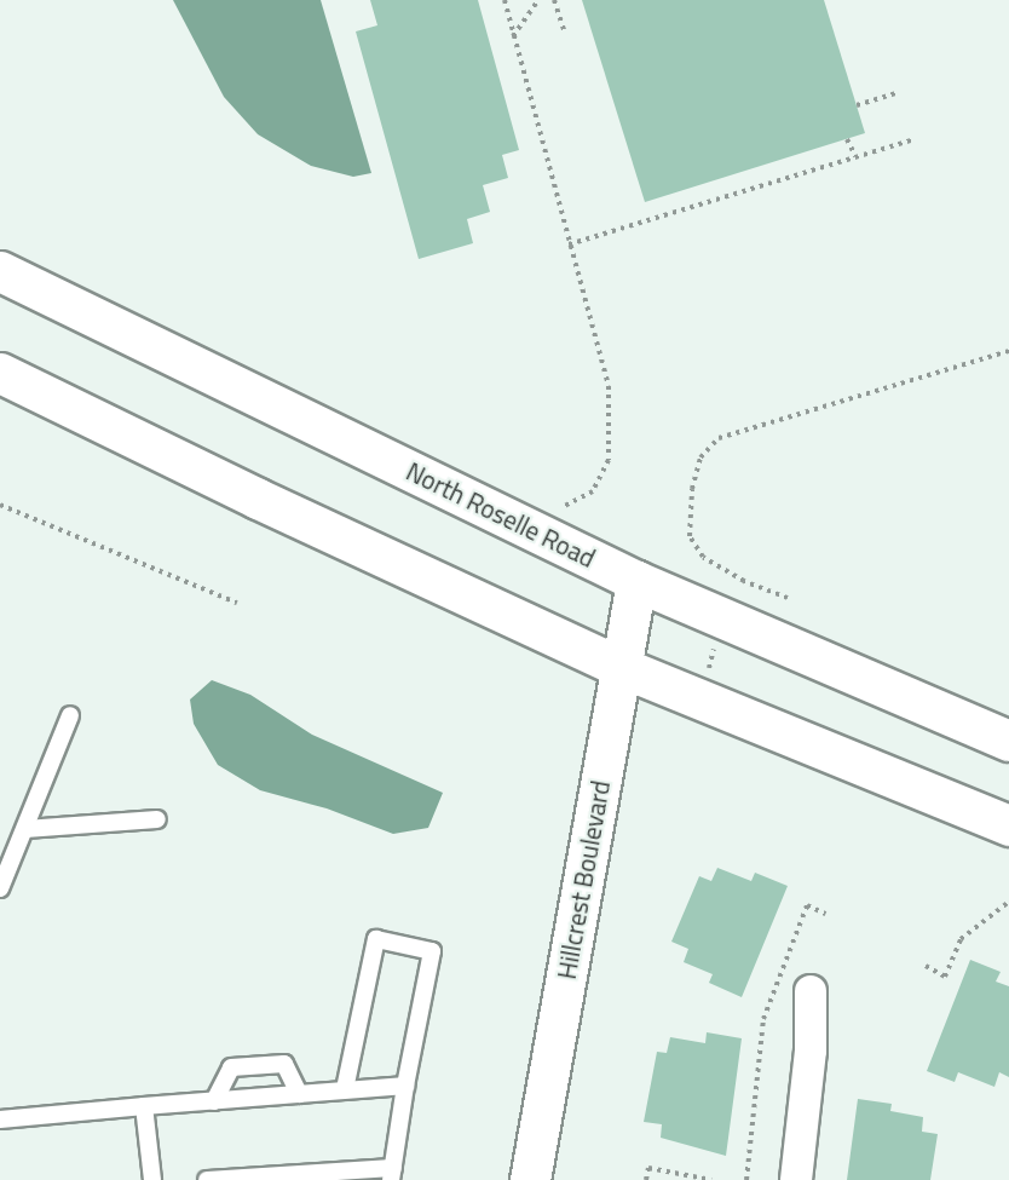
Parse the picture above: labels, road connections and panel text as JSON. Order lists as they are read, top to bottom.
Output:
{
  "streets": {
    "main road": ["North Roselle Road", "Hillcrest Boulevard"]
  },
  "crossings": [
    ["North Roselle Road", "Hillcrest Boulevard"]
  ]
}
